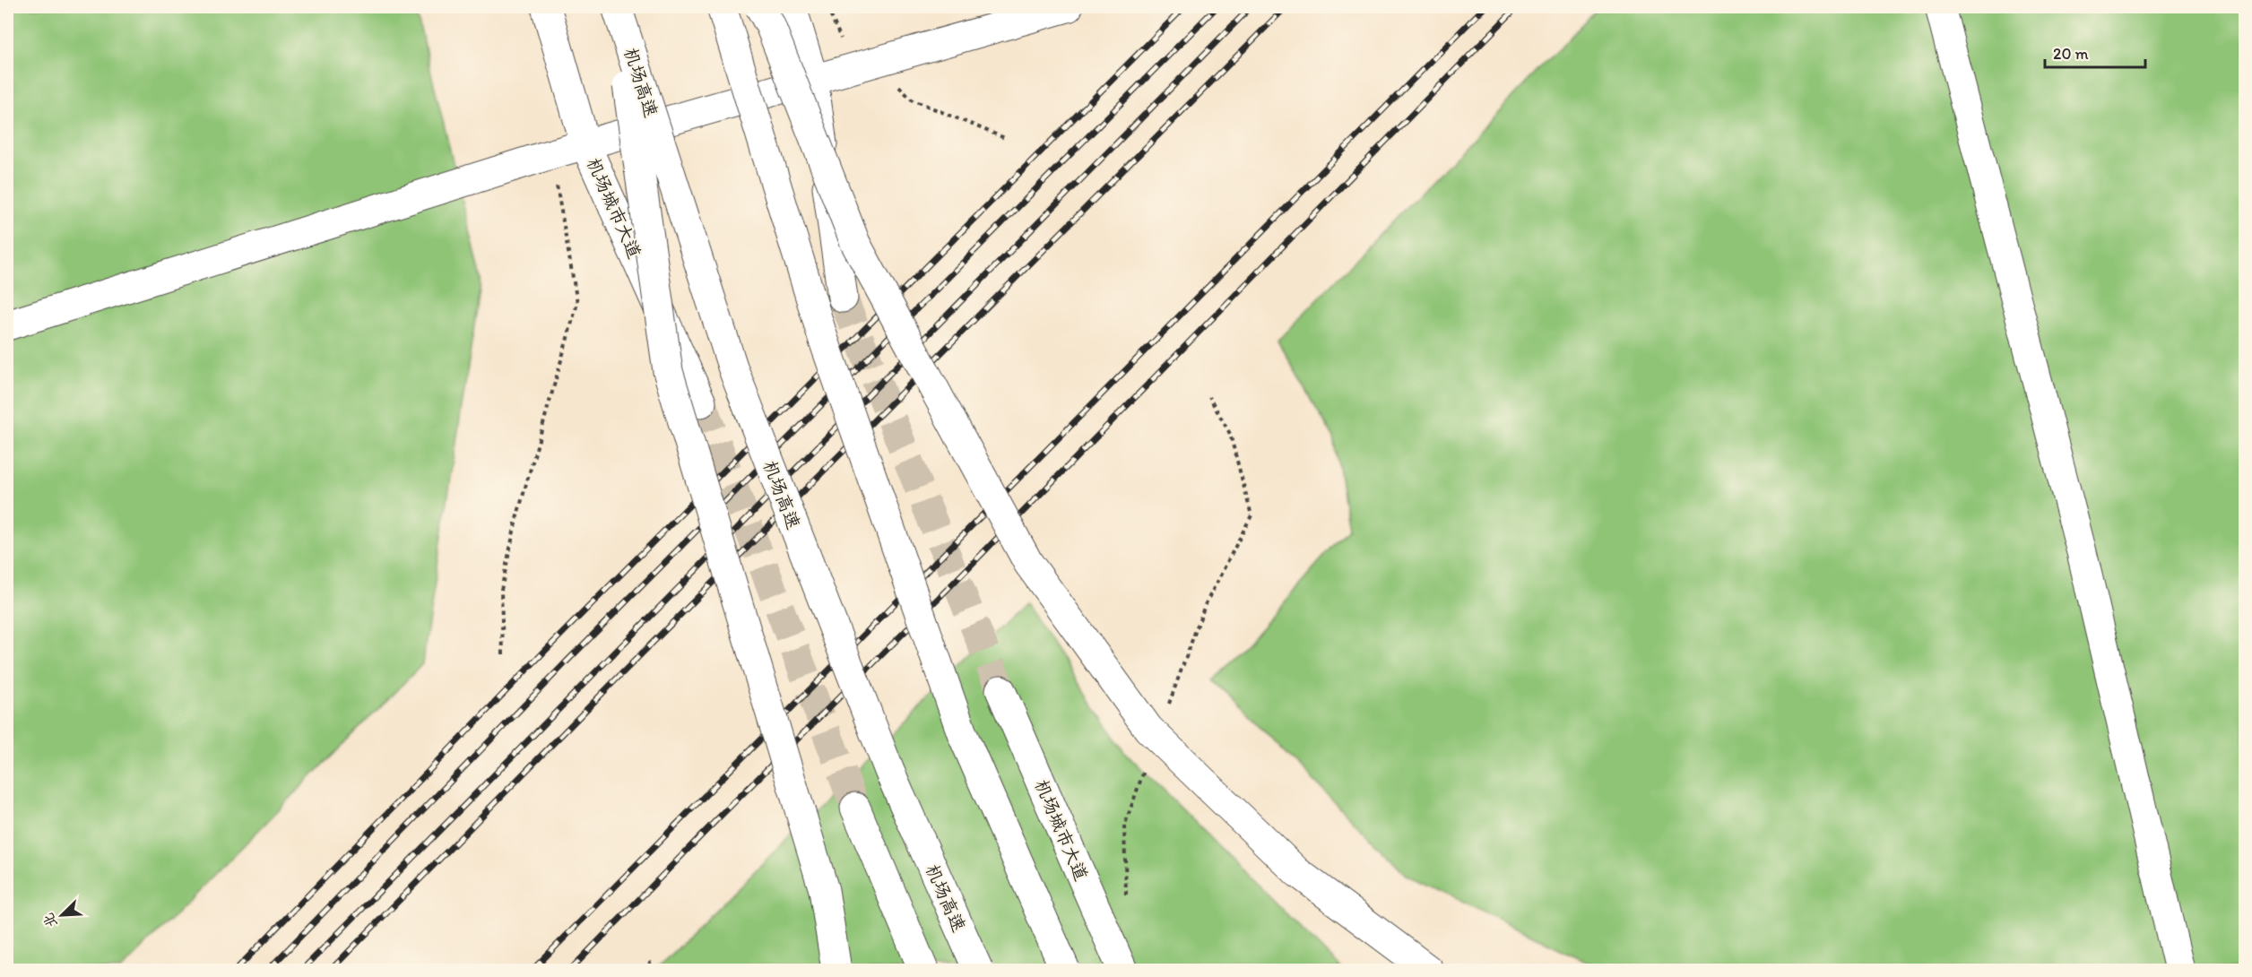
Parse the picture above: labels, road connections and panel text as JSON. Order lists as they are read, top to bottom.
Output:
{
  "streets": {
    "main road": ["机场高速", "机场城市大道"]
  },
  "scale_bar": "20 m",
  "north": "bottom left"
}
